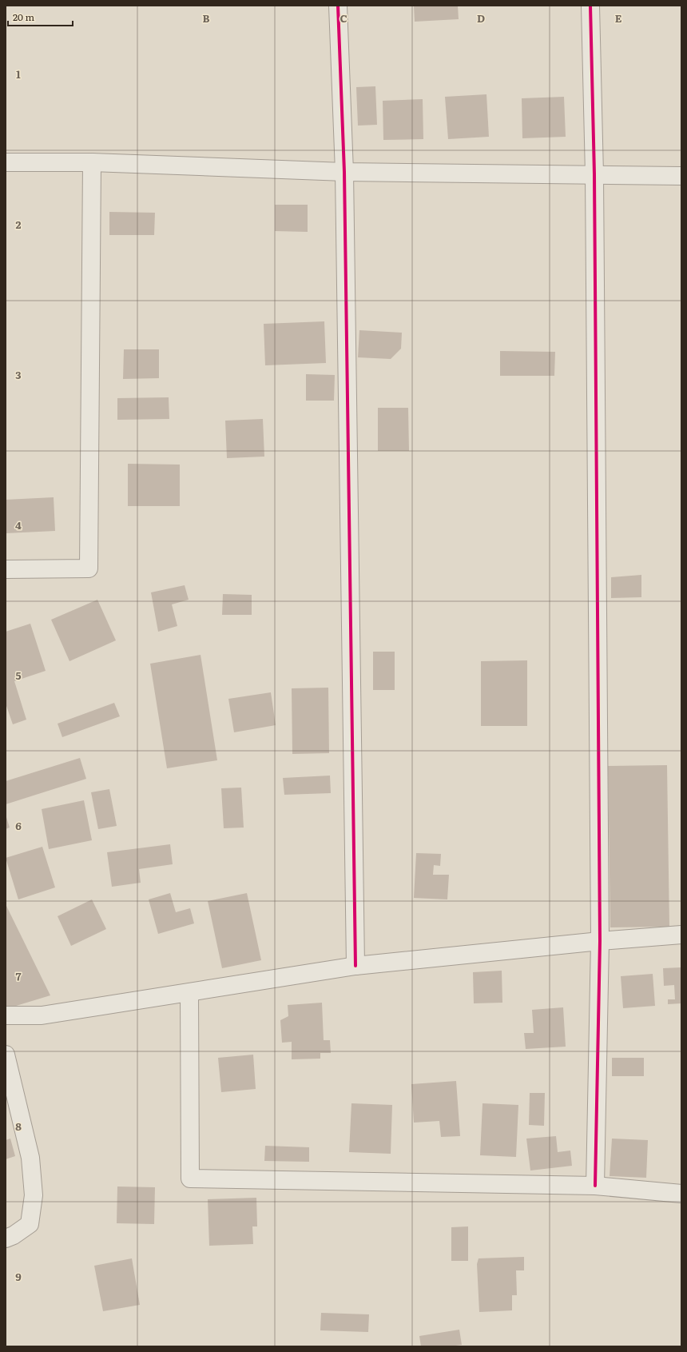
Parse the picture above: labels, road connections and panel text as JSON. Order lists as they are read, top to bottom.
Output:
{
  "scale_bar": "20 m",
  "grid": {
    "columns": [
      "B",
      "C",
      "D",
      "E"
    ],
    "rows": [
      "1",
      "2",
      "3",
      "4",
      "5",
      "6",
      "7",
      "8",
      "9"
    ]
  }
}
